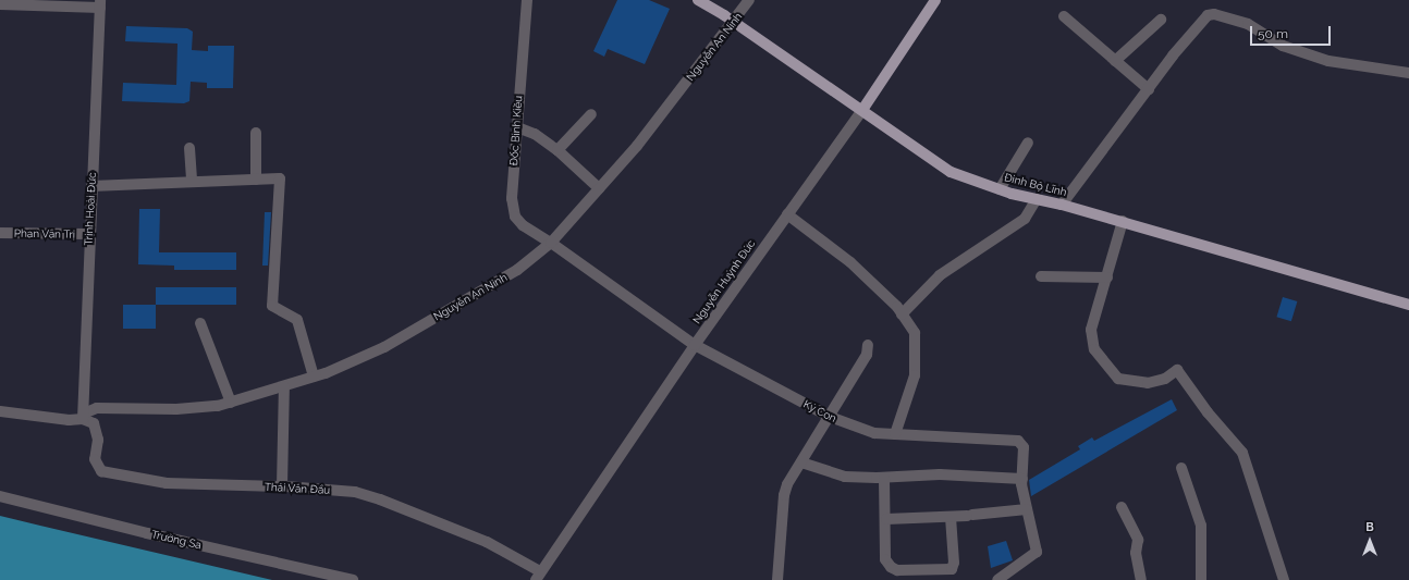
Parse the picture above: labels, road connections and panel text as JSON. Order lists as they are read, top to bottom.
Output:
{
  "streets": {
    "main road": ["Đinh Bộ Lĩnh", "Nguyễn Huỳnh Đức"],
    "street": [
      "Nguyễn An Ninh",
      "Đốc Binh Kiều",
      "Trịnh Hoài Đức",
      "Phan Văn Trị",
      "Ký Con",
      "Thái Văn Đẩu",
      "Trường Sa"
    ]
  },
  "crossings": [
    ["Nguyễn An Ninh", "Đốc Binh Kiều"],
    ["Nguyễn An Ninh", "Đinh Bộ Lĩnh"],
    ["Nguyễn An Ninh", "Trịnh Hoài Đức"],
    ["Nguyễn An Ninh", "Ký Con"],
    ["Nguyễn An Ninh", "Thái Văn Đẩu"],
    ["Đốc Binh Kiều", "Ký Con"],
    ["Đinh Bộ Lĩnh", "Nguyễn Huỳnh Đức"],
    ["Trịnh Hoài Đức", "Phan Văn Trị"],
    ["Trịnh Hoài Đức", "Thái Văn Đẩu"],
    ["Nguyễn Huỳnh Đức", "Ký Con"],
    ["Nguyễn Huỳnh Đức", "Thái Văn Đẩu"]
  ],
  "scale_bar": "50 m",
  "north": "top"
}
